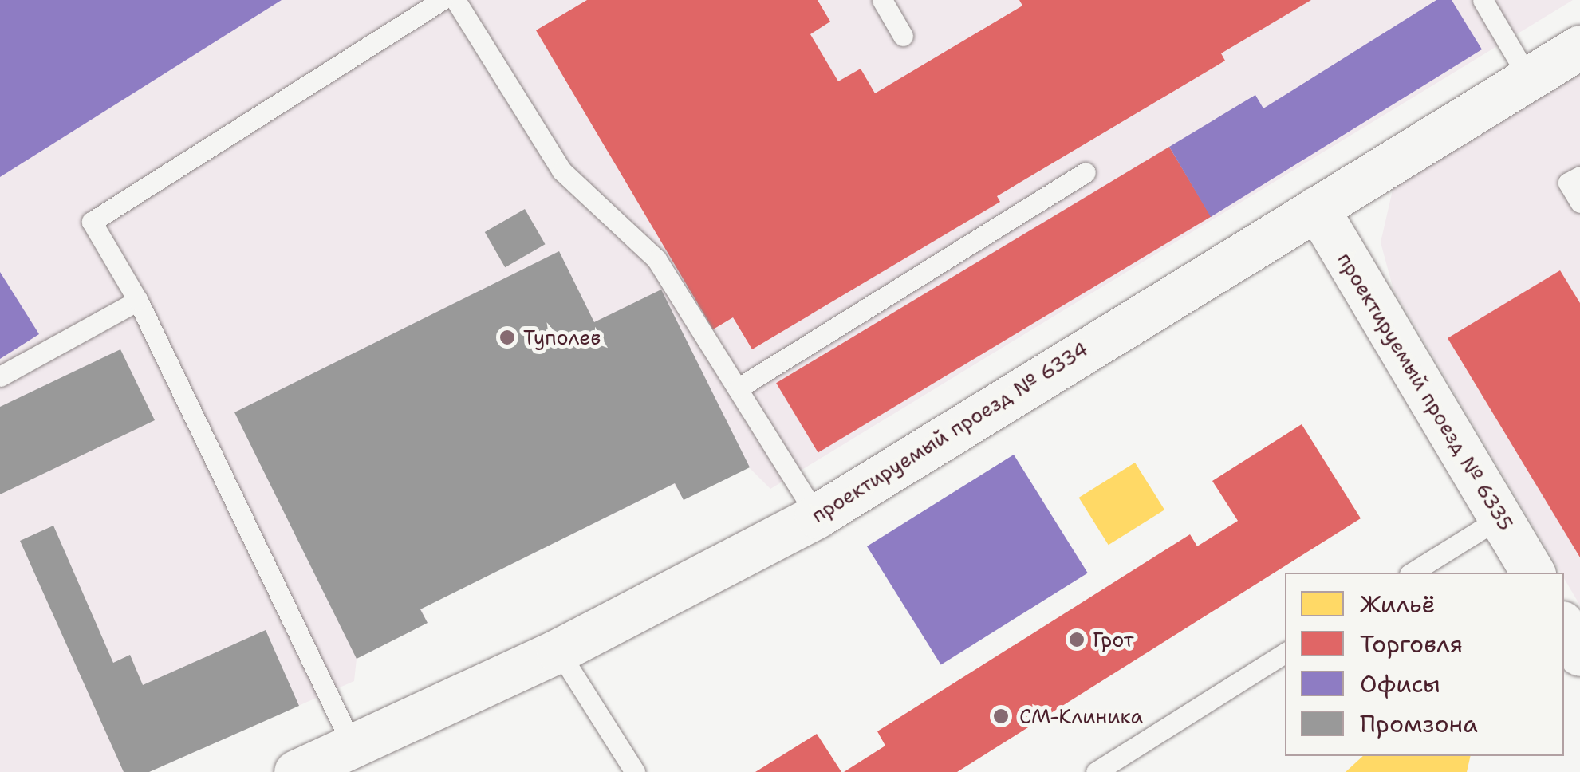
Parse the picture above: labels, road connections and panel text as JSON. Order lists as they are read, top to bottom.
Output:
{
  "streets": {
    "street": ["проектируемый проезд № 6335", "проектируемый проезд № 6334"]
  },
  "crossings": [
    ["проектируемый проезд № 6335", "проектируемый проезд № 6334"]
  ],
  "places": ["Туполев", "Грот", "СМ-Клиника"],
  "legend": [
    "Жильё",
    "Торговля",
    "Офисы",
    "Промзона"
  ]
}
